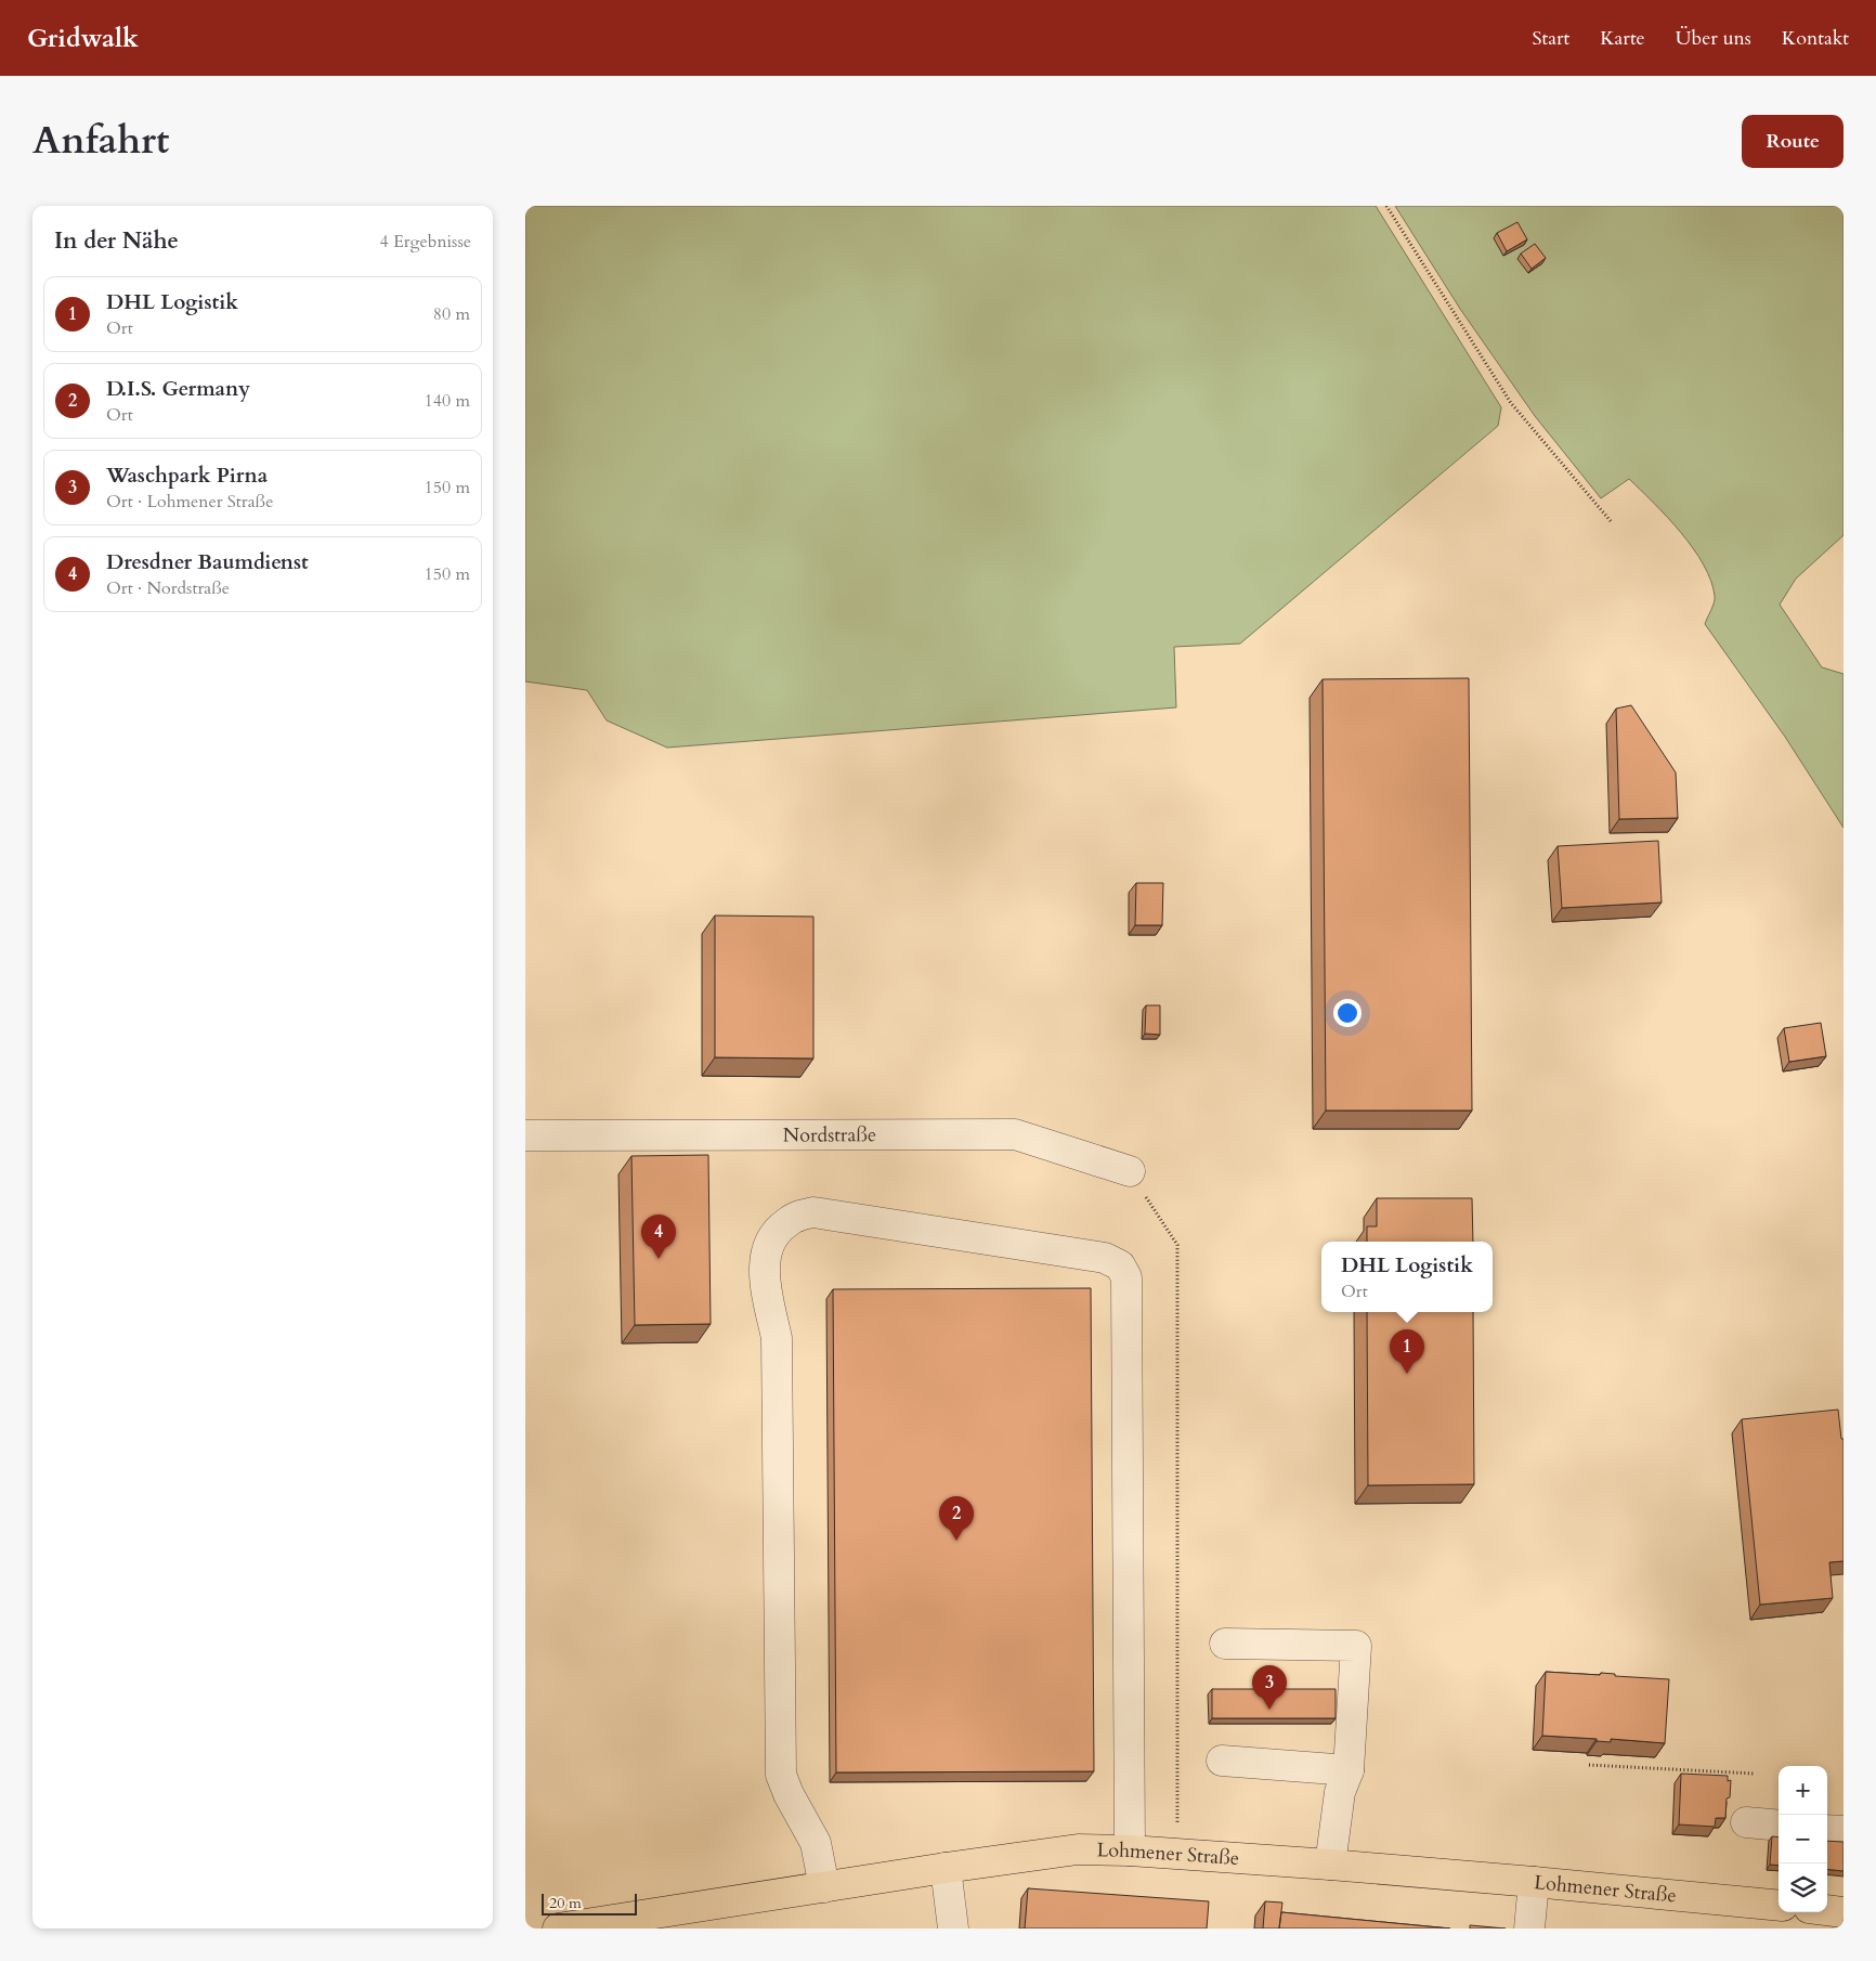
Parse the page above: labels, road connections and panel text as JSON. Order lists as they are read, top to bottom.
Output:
{
  "streets": {
    "main road": ["Lohmener Straße"],
    "street": ["Nordstraße"]
  },
  "scale_bar": "20 m",
  "page": {
    "header": "Gridwalk",
    "nav": [
      "Start",
      "Karte",
      "Über uns",
      "Kontakt"
    ],
    "title": "Anfahrt",
    "buttons": "Route",
    "heading": ["In der Nähe", "4 Ergebnisse"],
    "list": [
      {
        "mark": "1",
        "name": "DHL Logistik",
        "note": "Ort",
        "value": "80 m"
      },
      {
        "mark": "2",
        "name": "D.I.S. Germany",
        "note": "Ort",
        "value": "140 m"
      },
      {
        "mark": "3",
        "name": "Waschpark Pirna",
        "note": "Ort · Lohmener Straße",
        "value": "150 m"
      },
      {
        "mark": "4",
        "name": "Dresdner Baumdienst",
        "note": "Ort · Nordstraße",
        "value": "150 m"
      }
    ],
    "pins": [
      "4",
      "1",
      "2",
      "3"
    ],
    "popup": ["DHL Logistik", "Ort"],
    "map_buttons": ["+", "−"],
    "scale": "20 m"
  }
}
